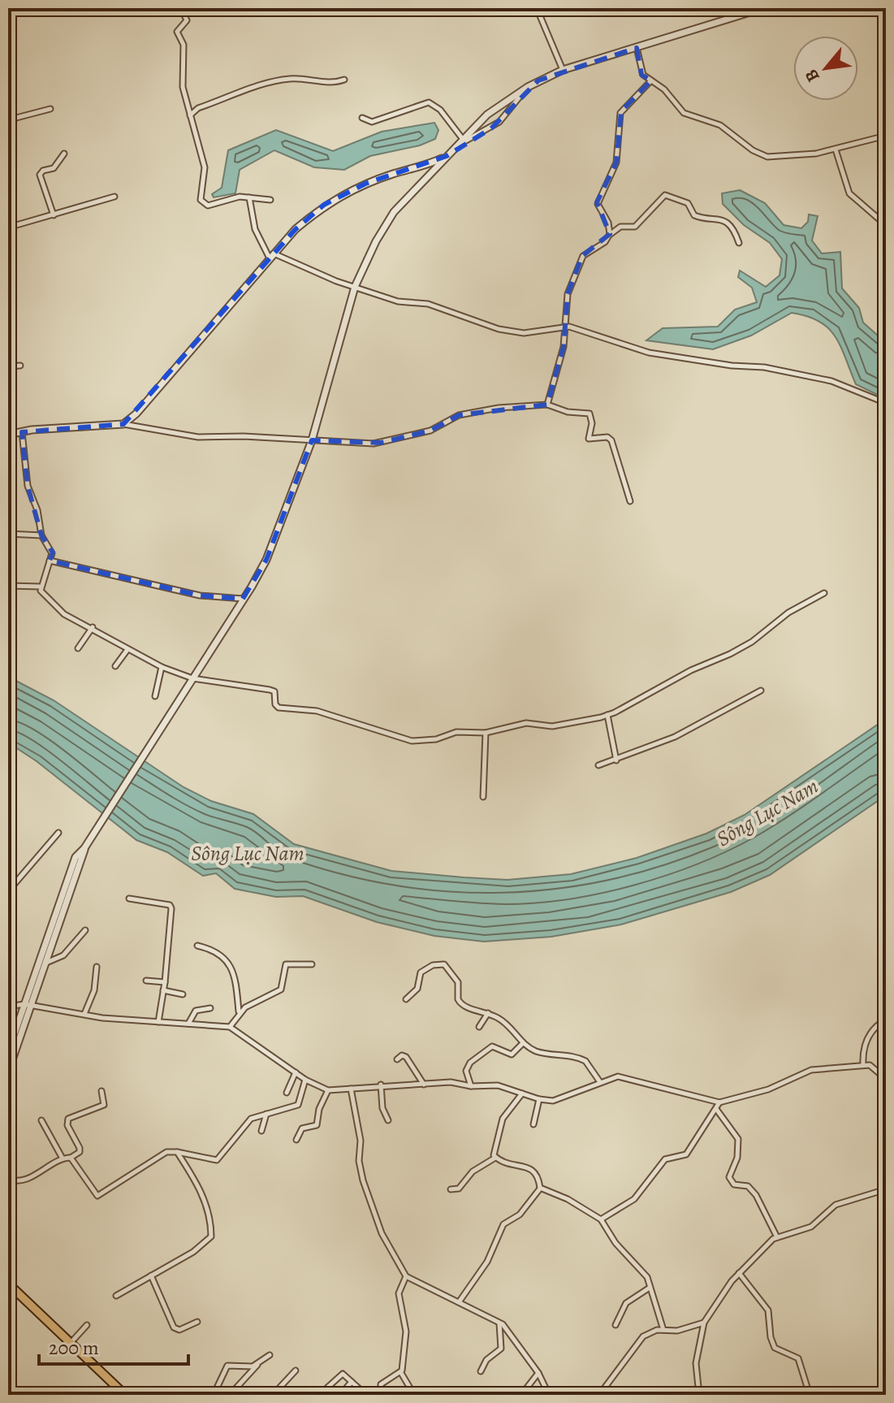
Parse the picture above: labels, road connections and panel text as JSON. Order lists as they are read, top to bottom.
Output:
{
  "water": ["Sông Lục Nam"],
  "scale_bar": "200 m",
  "north": "bottom left"
}
